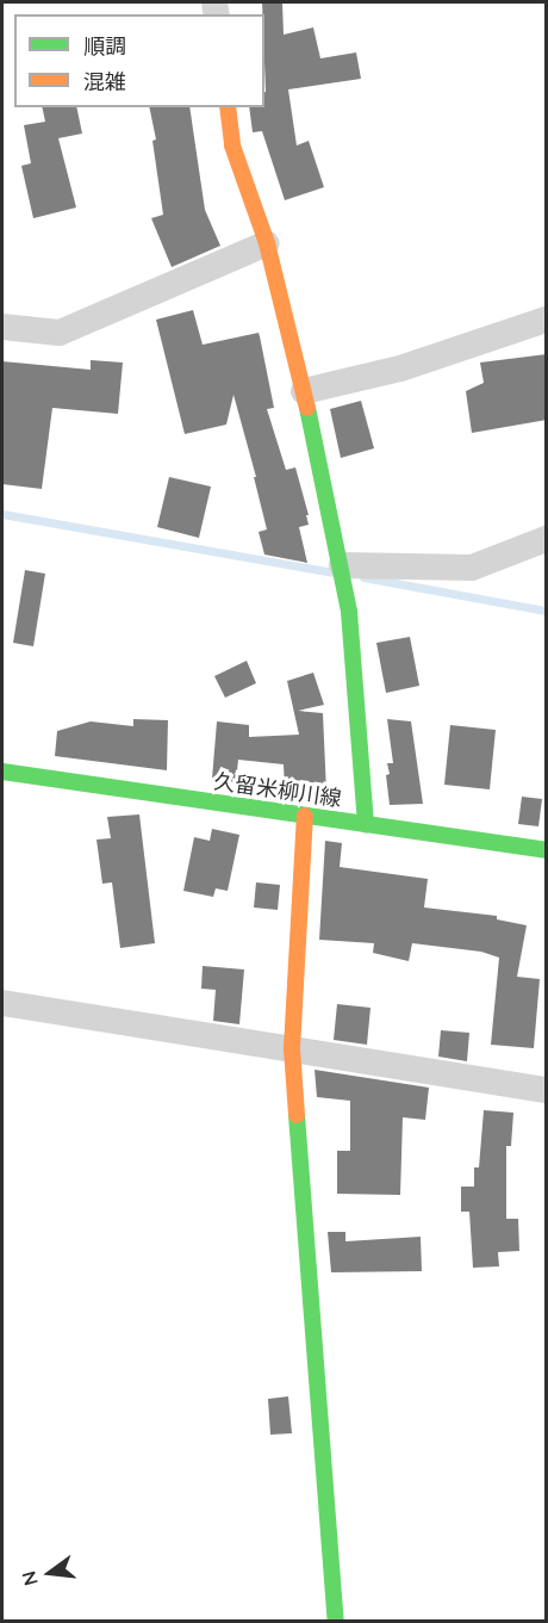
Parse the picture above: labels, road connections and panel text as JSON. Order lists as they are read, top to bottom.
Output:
{
  "streets": {
    "street": ["久留米柳川線"]
  },
  "legend": ["順調", "混雑"],
  "north": "left"
}
